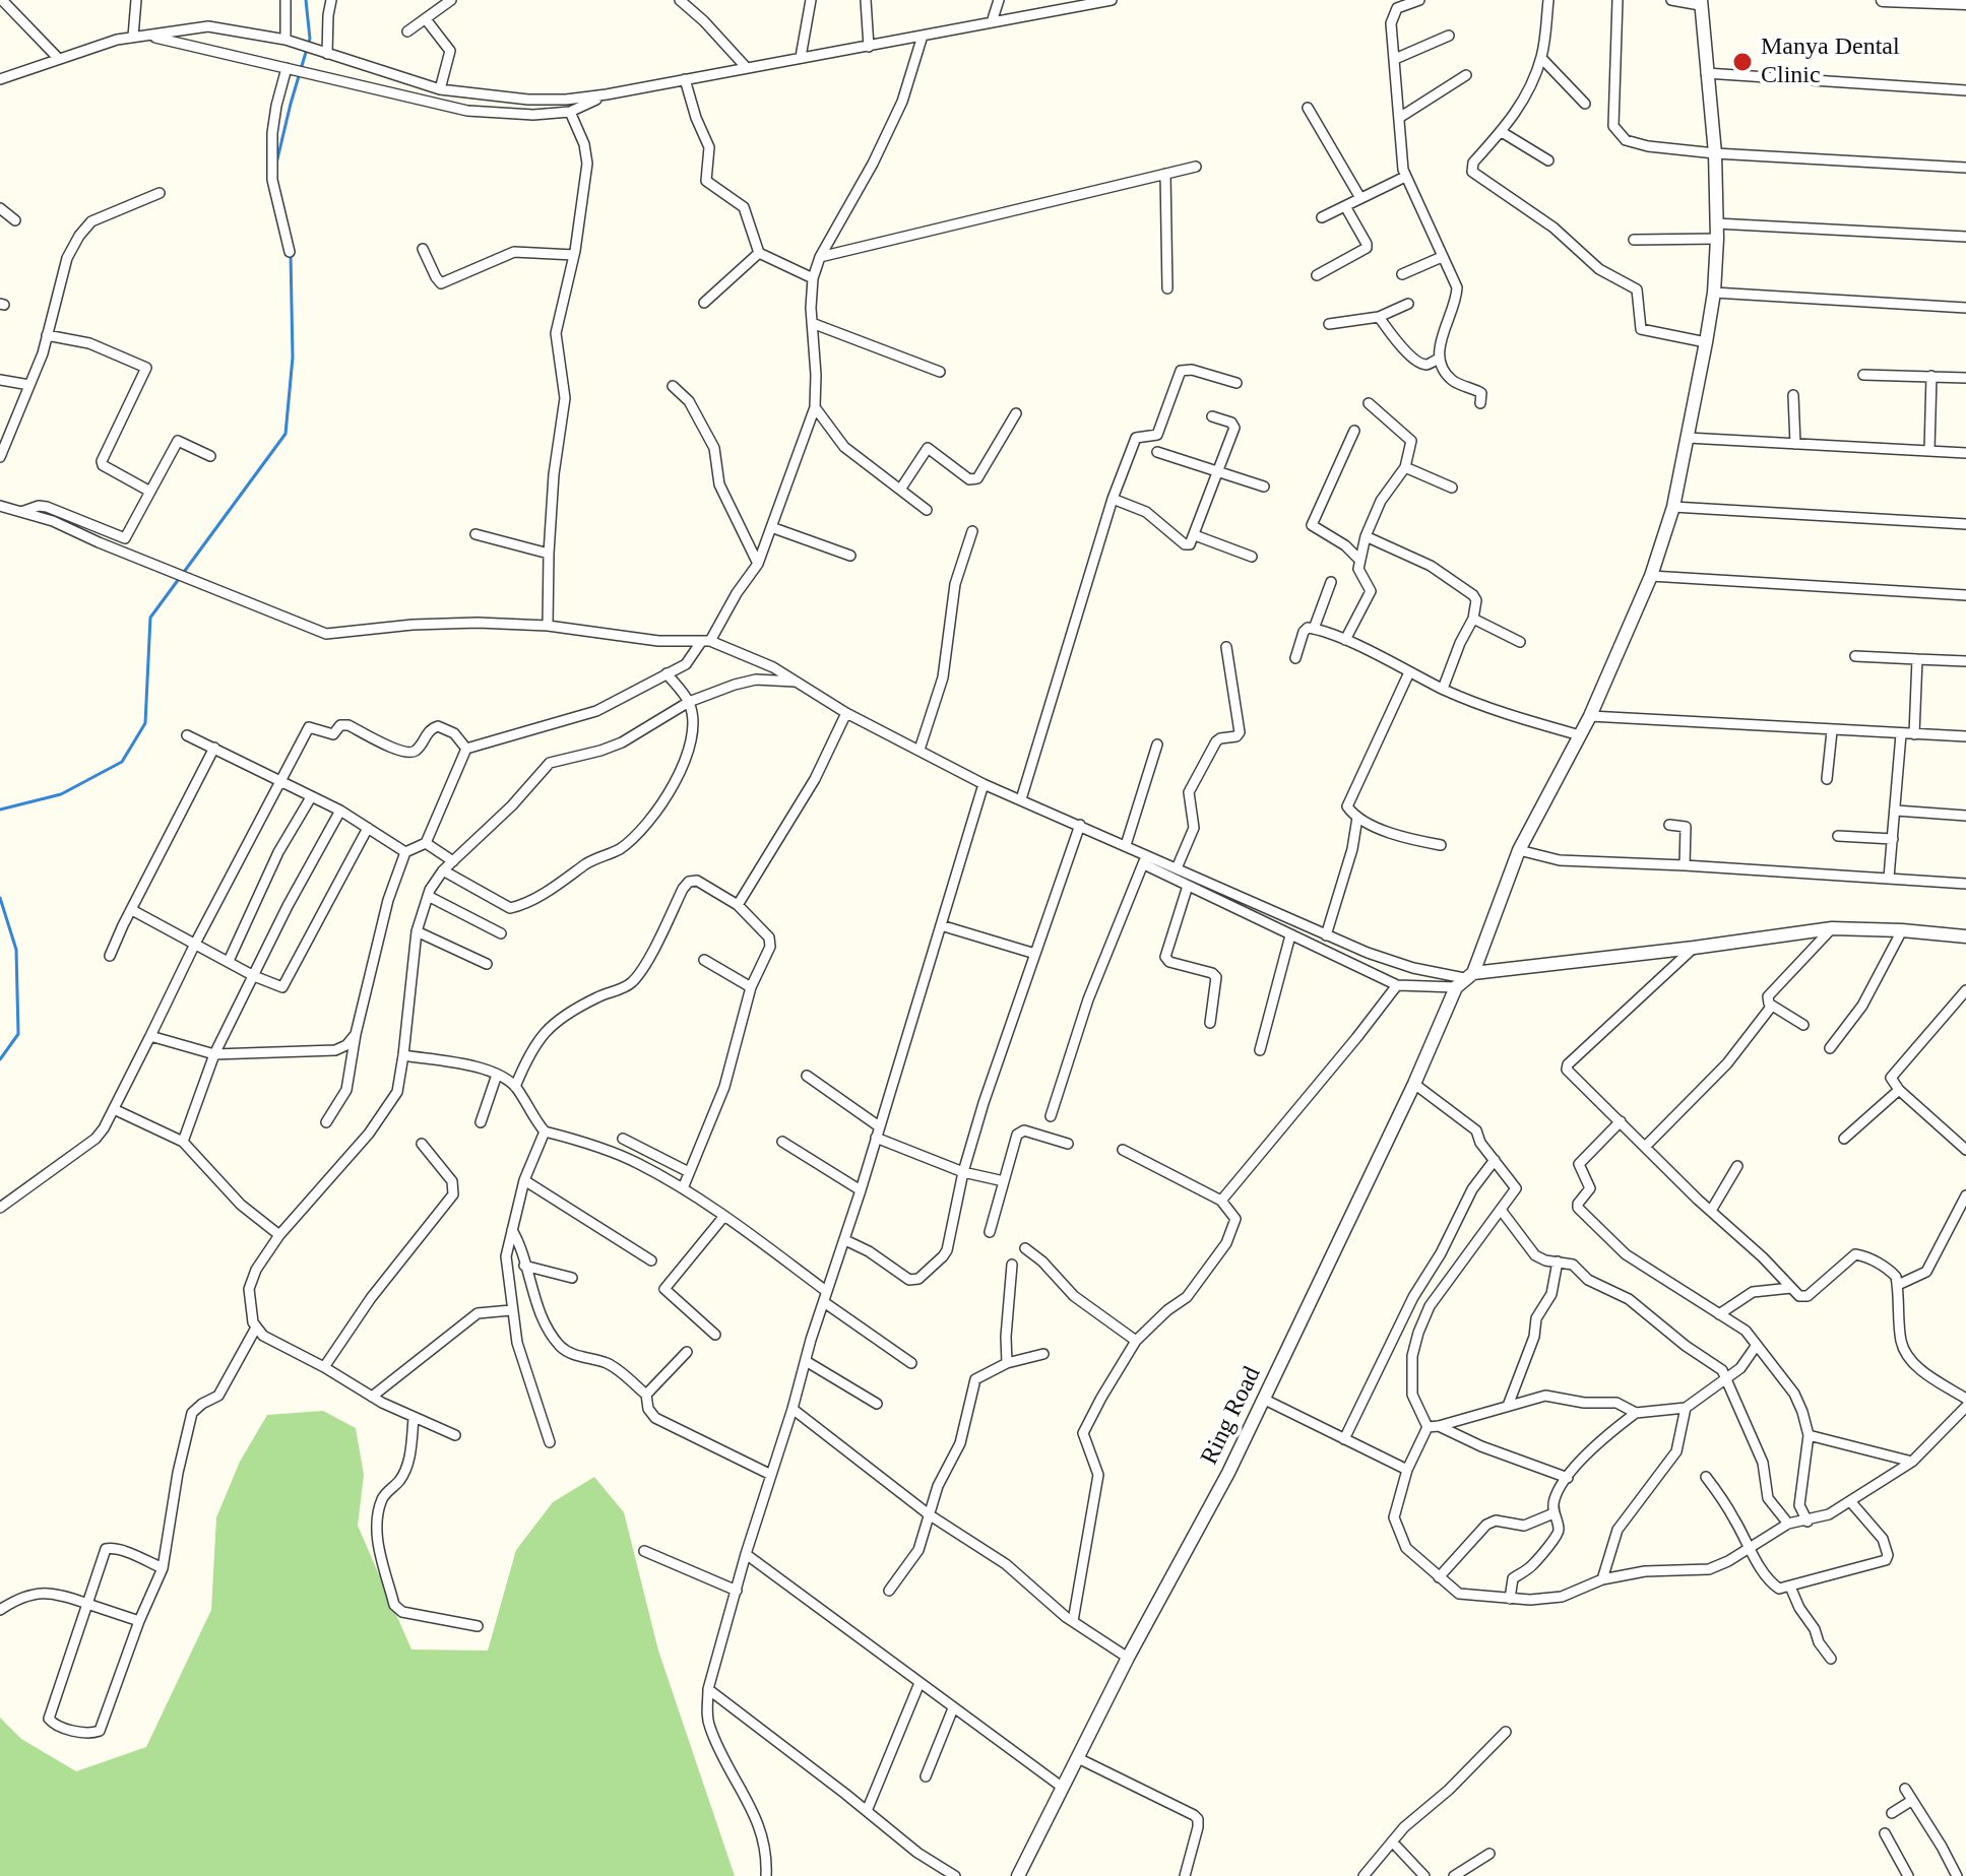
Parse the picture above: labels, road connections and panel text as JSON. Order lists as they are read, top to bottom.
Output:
{
  "streets": {
    "street": ["Ring Road"]
  },
  "places": ["Manya Dental Clinic"]
}
